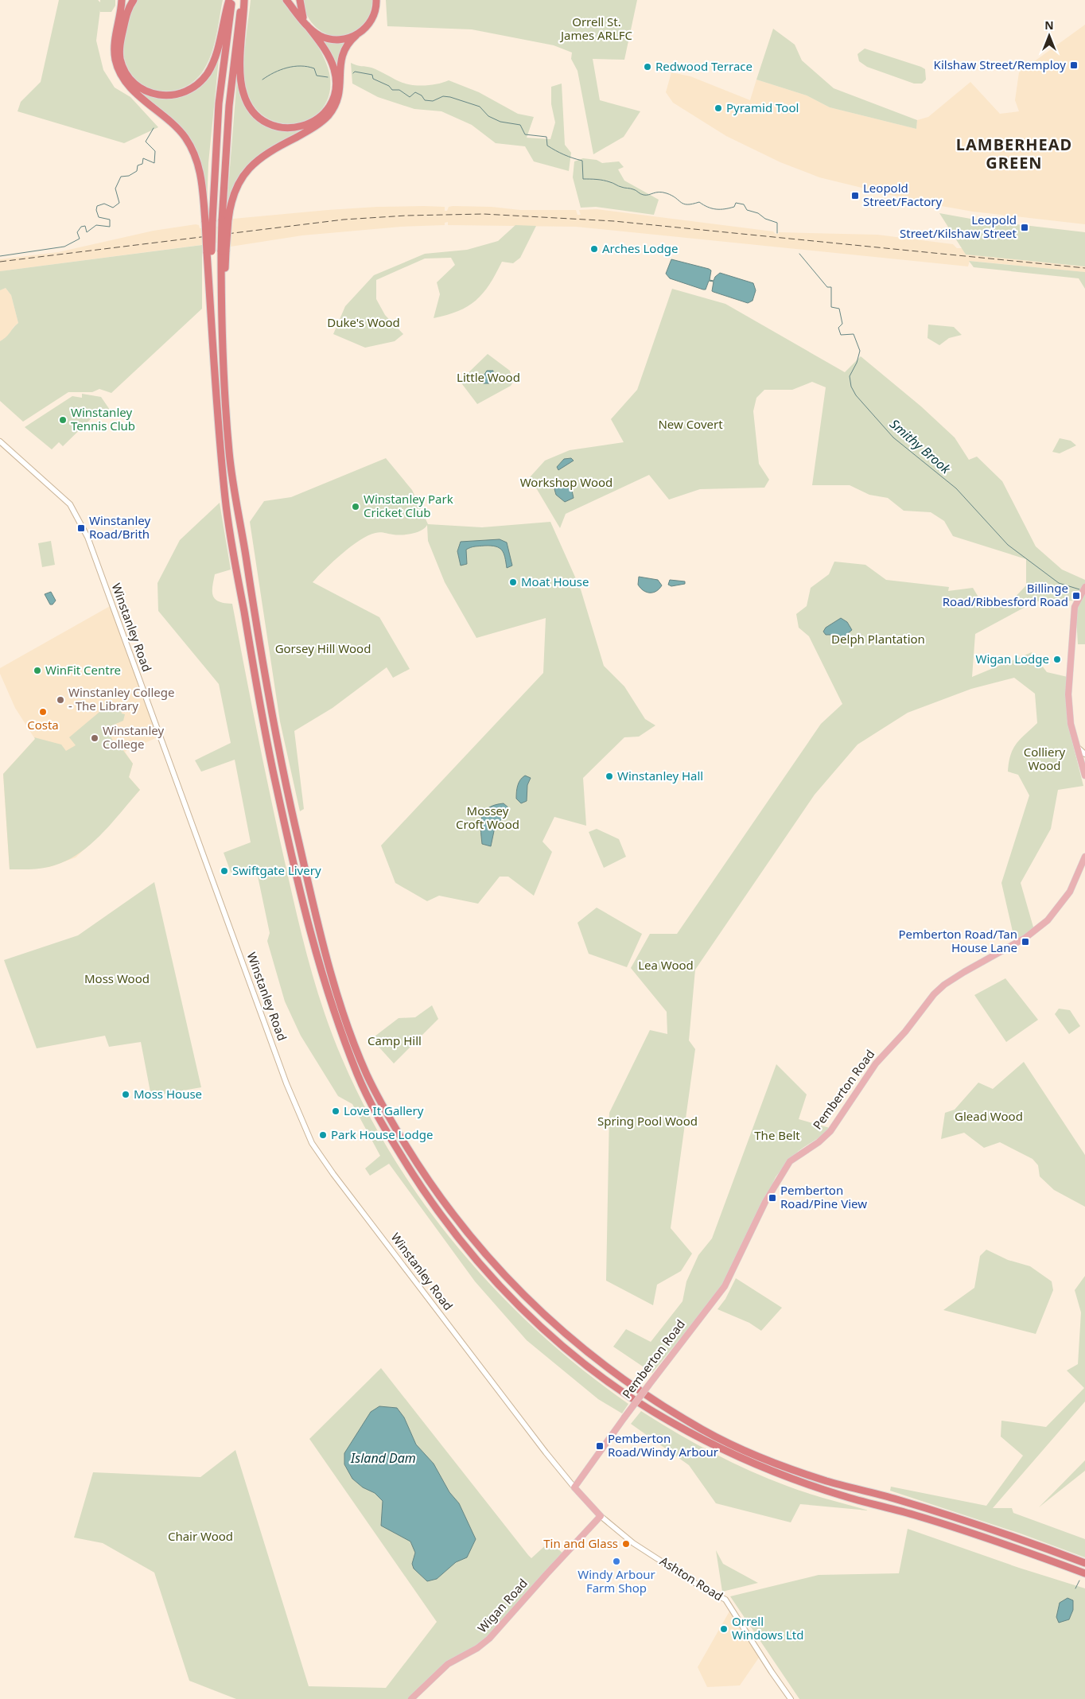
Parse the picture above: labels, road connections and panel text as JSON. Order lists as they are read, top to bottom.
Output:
{
  "streets": {
    "main road": ["Winstanley Road", "Pemberton Road", "Wigan Road"],
    "street": ["Ashton Road"]
  },
  "crossings": [
    ["Winstanley Road", "Pemberton Road"],
    ["Winstanley Road", "Ashton Road"],
    ["Winstanley Road", "Wigan Road"],
    ["Ashton Road", "Wigan Road"]
  ],
  "districts": ["LAMBERHEAD GREEN"],
  "water": ["Smithy Brook", "Island Dam"],
  "parks": [
    "Orrell St. James ARLFC",
    "Duke's Wood",
    "Little Wood",
    "New Covert",
    "Workshop Wood",
    "Delph Plantation",
    "Gorsey Hill Wood",
    "Colliery Wood",
    "Mossey Croft Wood",
    "Lea Wood",
    "Moss Wood",
    "Camp Hill",
    "Glead Wood",
    "Spring Pool Wood",
    "The Belt",
    "Chair Wood"
  ],
  "places": {
    "transit": [
      "Kilshaw Street/Remploy",
      "Leopold Street/Factory",
      "Leopold Street/Kilshaw Street",
      "Winstanley Road/Brith",
      "Billinge Road/Ribbesford Road",
      "Pemberton Road/Tan House Lane",
      "Pemberton Road/Pine View",
      "Pemberton Road/Windy Arbour"
    ],
    "other": [
      "Redwood Terrace",
      "Pyramid Tool",
      "Arches Lodge",
      "Winstanley Tennis Club",
      "Winstanley Park Cricket Club",
      "Moat House",
      "Wigan Lodge",
      "WinFit Centre",
      "Winstanley College - The Library",
      "Costa",
      "Winstanley College",
      "Winstanley Hall",
      "Swiftgate Livery",
      "Moss House",
      "Love It Gallery",
      "Park House Lodge",
      "Tin and Glass",
      "Windy Arbour Farm Shop",
      "Orrell Windows Ltd"
    ]
  },
  "north": "top"
}
